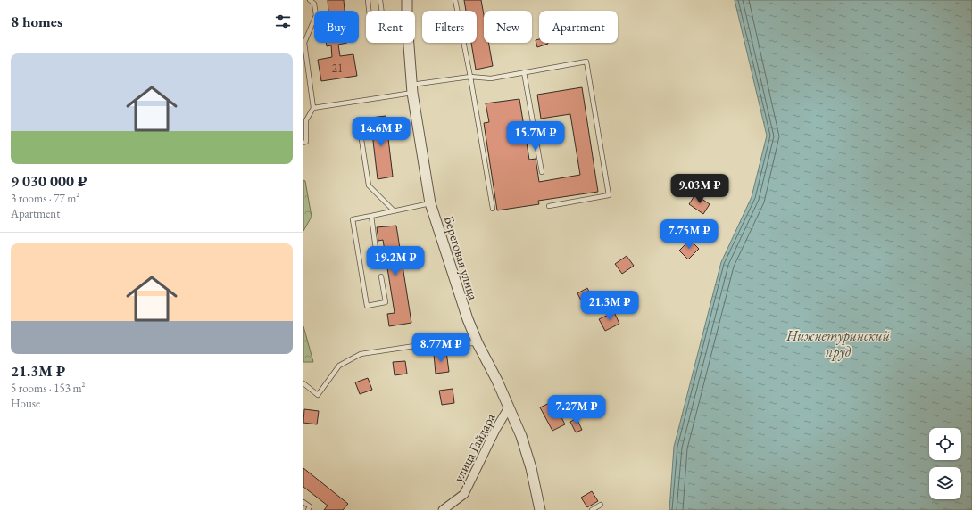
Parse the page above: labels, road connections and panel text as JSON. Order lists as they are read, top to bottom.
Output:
{
  "streets": {
    "street": ["Береговая улица", "улица Гайдара"]
  },
  "crossings": [
    ["Береговая улица", "улица Гайдара"]
  ],
  "water": ["Нижнетуринский пруд"],
  "house_numbers": ["21"],
  "page": {
    "heading": "8 homes",
    "chip": [
      "Buy",
      "Rent",
      "Filters",
      "New",
      "Apartment"
    ],
    "list": [
      {
        "name": "9 030 000 ₽",
        "note": "3 rooms · 77 m² · Apartment"
      },
      {
        "name": "21.3M ₽",
        "note": "5 rooms · 153 m² · House"
      }
    ],
    "price": [
      "14.6M ₽",
      "15.7M ₽",
      "9.03M ₽",
      "7.75M ₽",
      "19.2M ₽",
      "21.3M ₽",
      "8.77M ₽",
      "7.27M ₽"
    ]
  }
}
